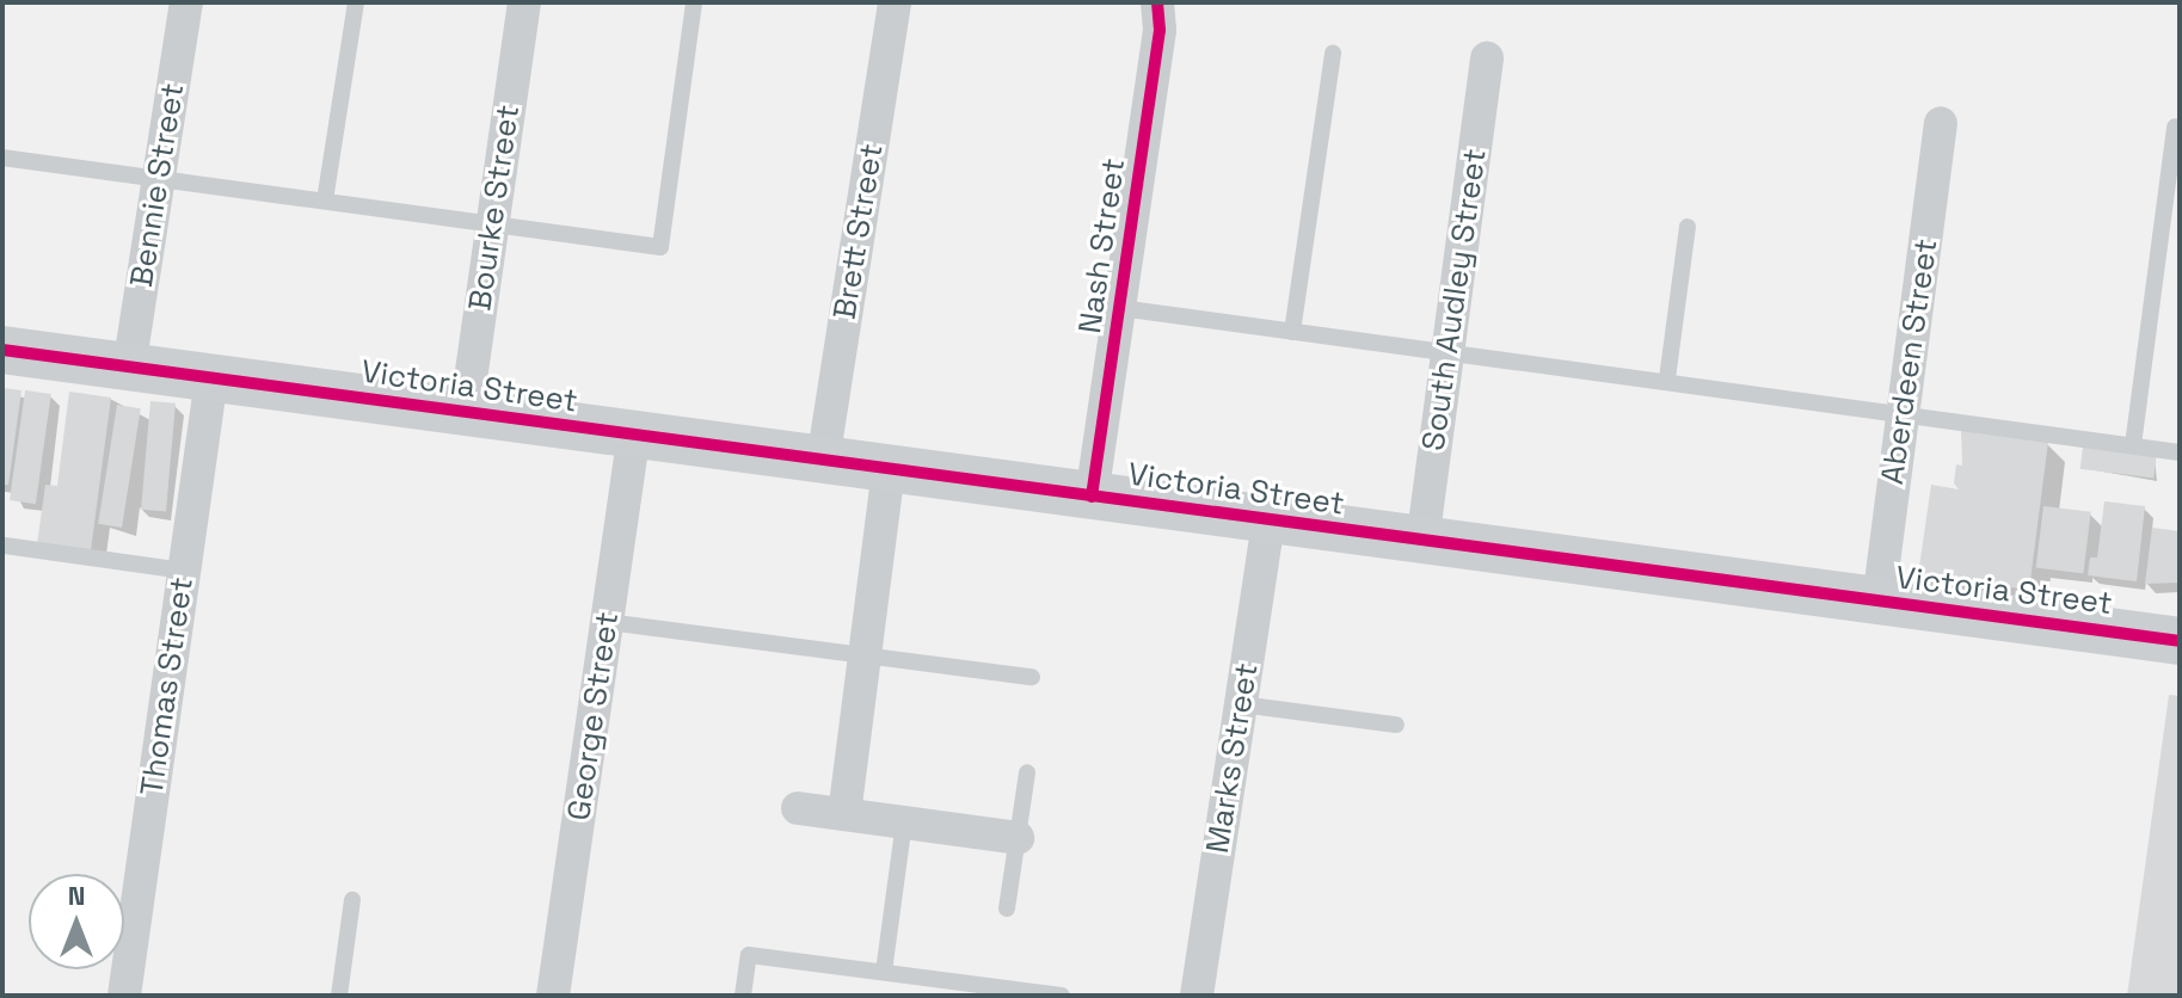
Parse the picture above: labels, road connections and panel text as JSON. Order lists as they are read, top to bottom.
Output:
{
  "streets": {
    "street": [
      "Bennie Street",
      "Bourke Street",
      "Brett Street",
      "Nash Street",
      "South Audley Street",
      "Aberdeen Street",
      "Victoria Street",
      "Thomas Street",
      "George Street",
      "Marks Street"
    ]
  },
  "crossings": [
    ["Bennie Street", "Victoria Street"],
    ["Bourke Street", "Victoria Street"],
    ["Brett Street", "Victoria Street"],
    ["Nash Street", "Victoria Street"],
    ["South Audley Street", "Victoria Street"],
    ["Aberdeen Street", "Victoria Street"],
    ["Victoria Street", "Thomas Street"],
    ["Victoria Street", "George Street"],
    ["Victoria Street", "Marks Street"]
  ],
  "north": "top"
}
